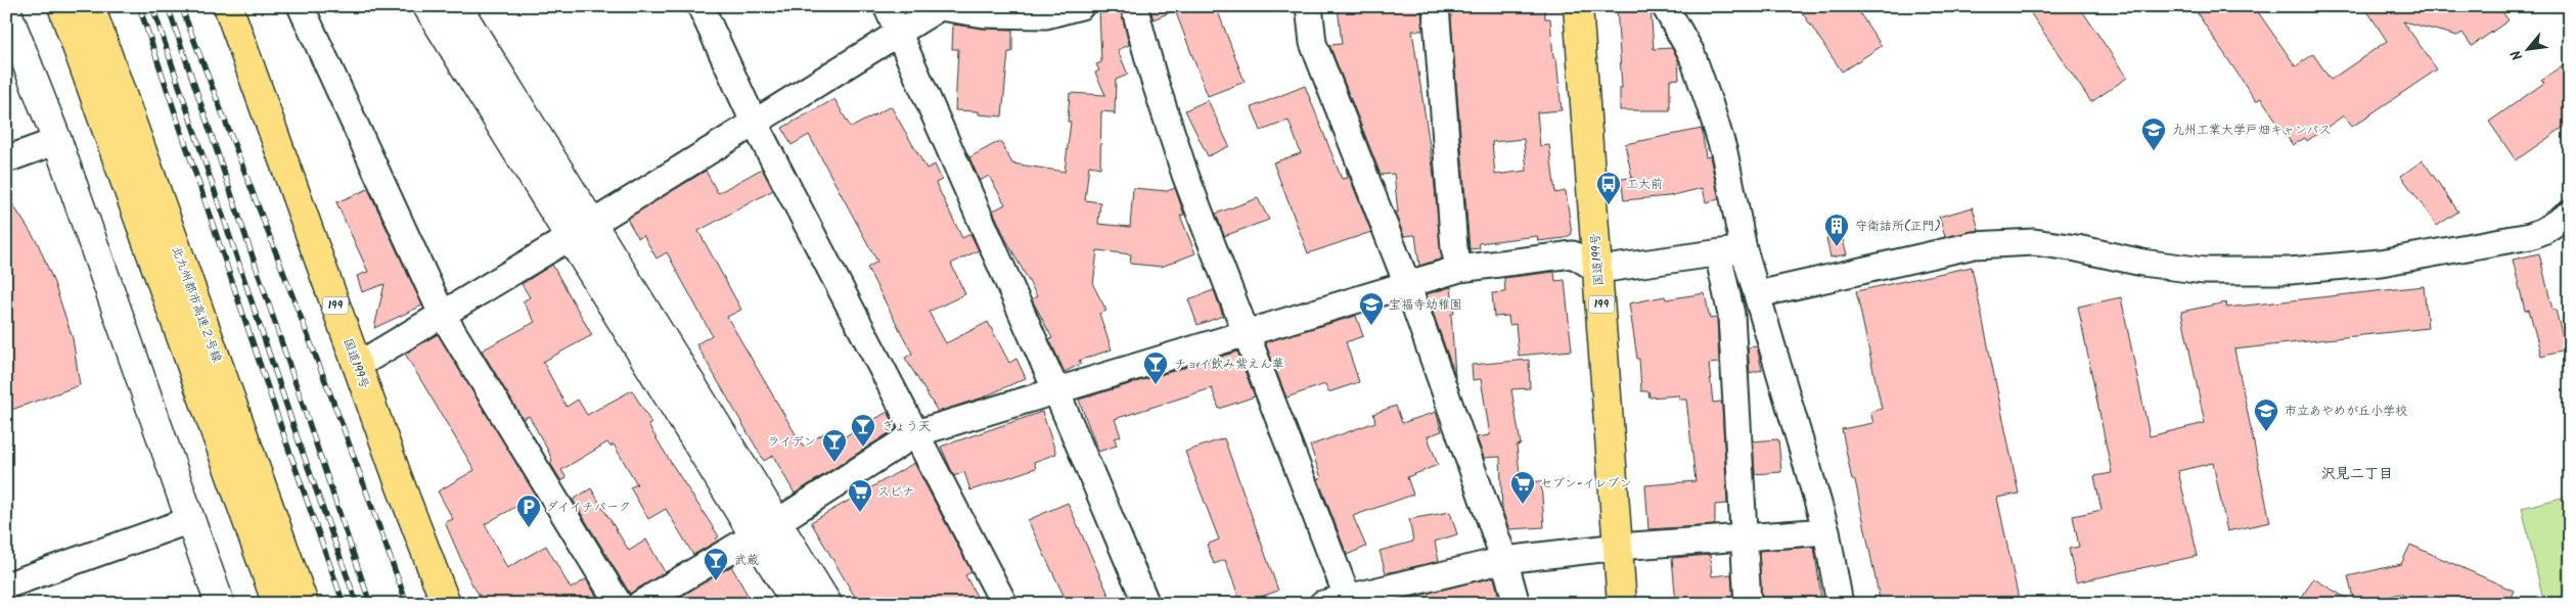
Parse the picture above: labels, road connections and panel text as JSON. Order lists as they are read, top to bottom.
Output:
{
  "streets": {
    "highway": ["国道199号", "北九州都市高速２号線", "199"]
  },
  "districts": ["沢見二丁目"],
  "places": {
    "school or university": ["九州工業大学戸畑キャンパス", "宝福寺幼稚園", "市立あやめが丘小学校"],
    "bus stop": ["工大前"],
    "building": ["守衛詰所(正門)"],
    "bar": [
      "チョイ飲み紫えん華",
      "ぎょう天",
      "ライデン",
      "武蔵"
    ],
    "supermarket": ["セブン-イレブン", "スピナ"],
    "parking": ["ダイイチパーク"]
  },
  "north": "bottom left"
}
